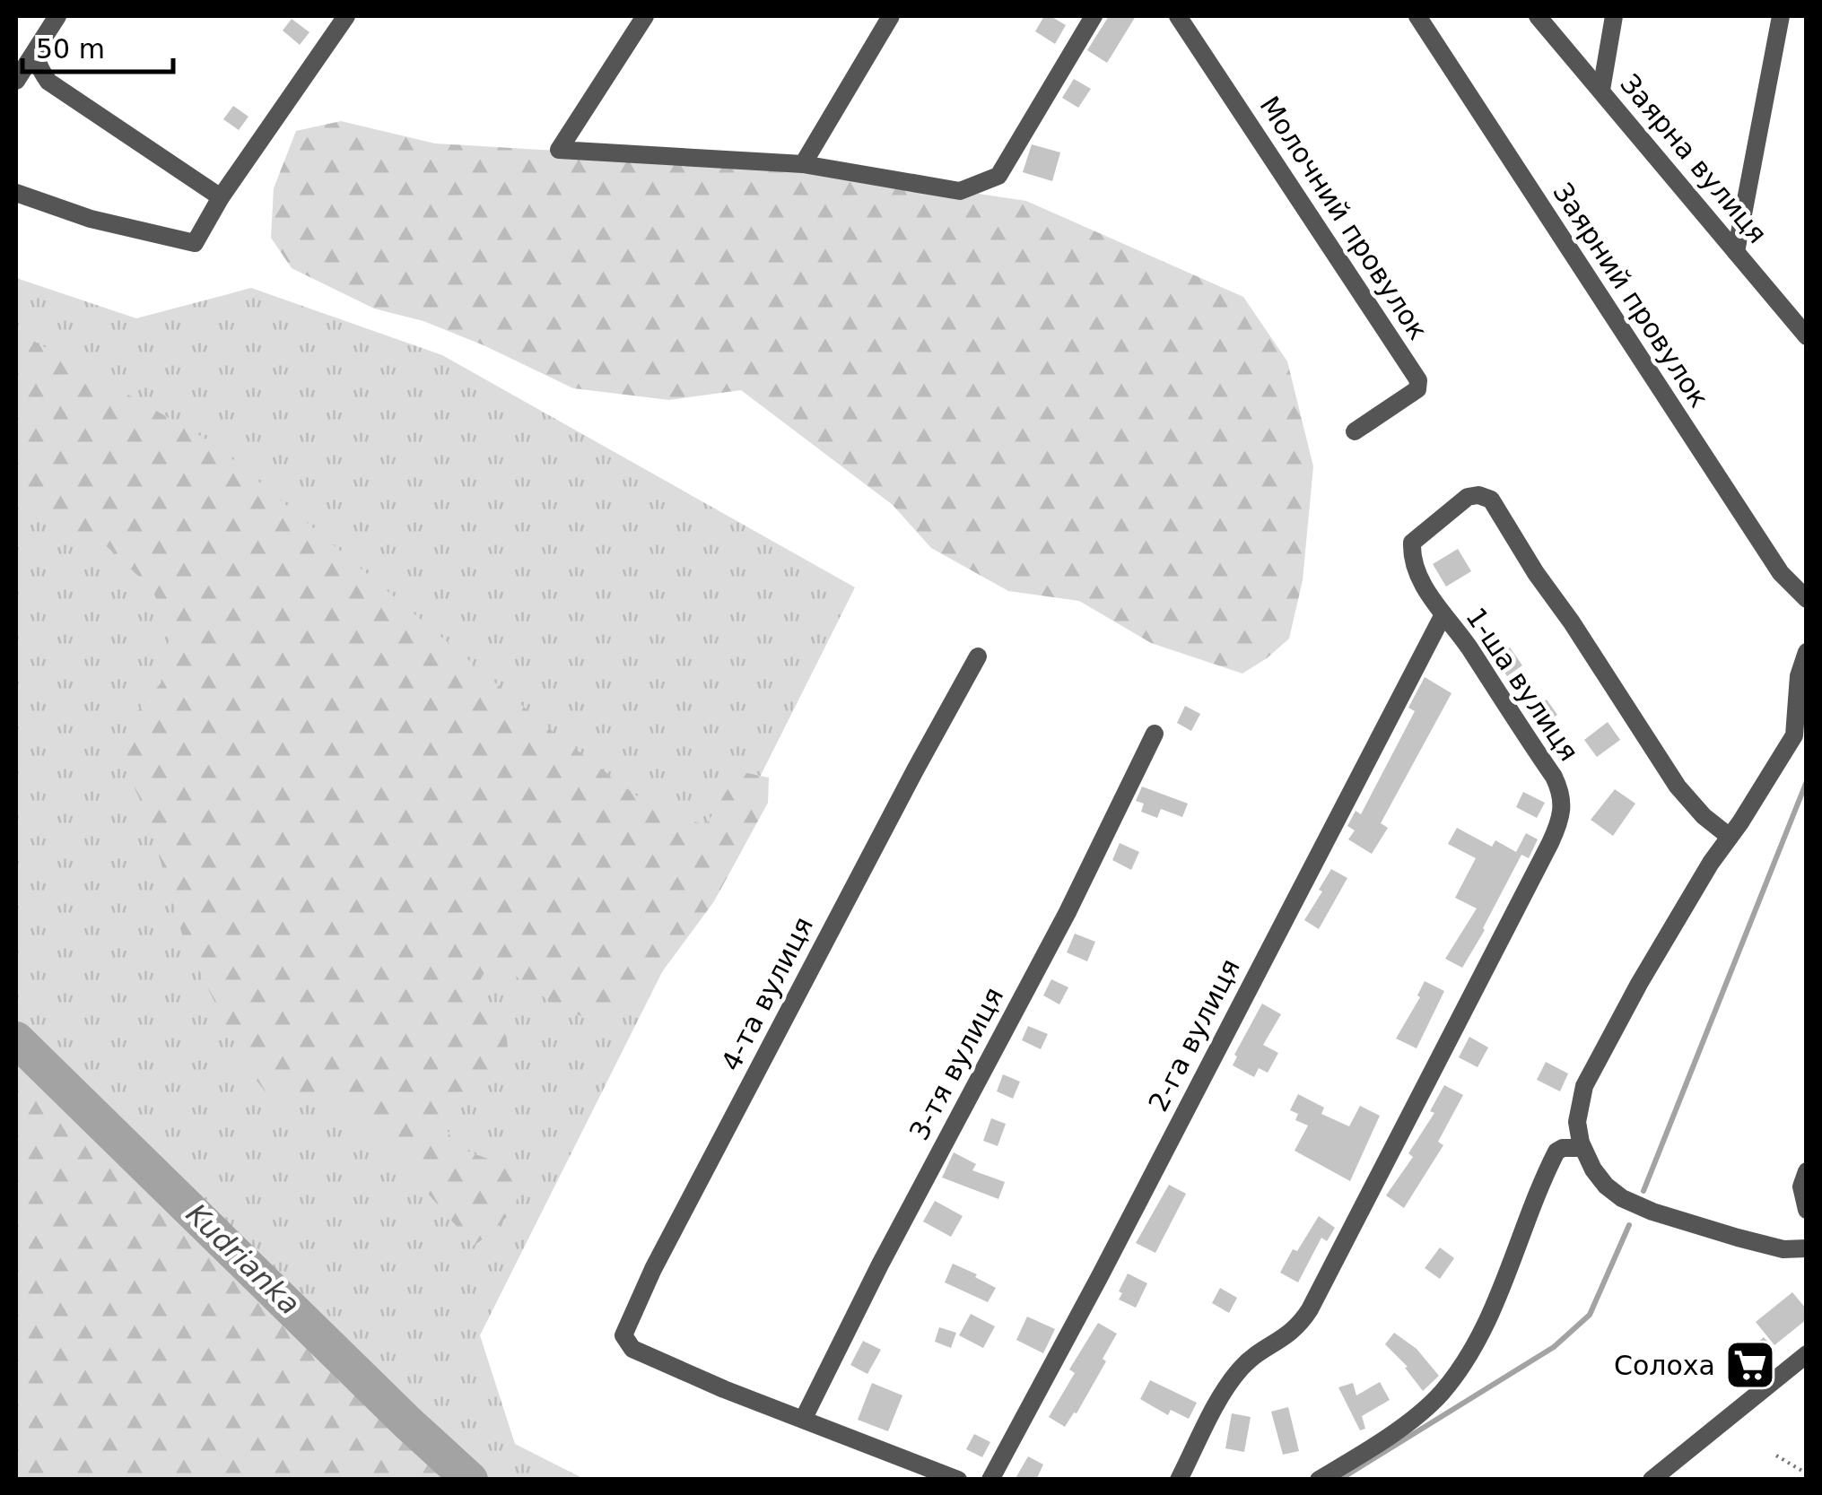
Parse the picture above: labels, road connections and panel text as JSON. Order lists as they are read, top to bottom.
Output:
{
  "streets": {
    "street": [
      "Заярна вулиця",
      "Молочний провулок",
      "Заярний провулок",
      "1-ша вулиця",
      "4-та вулиця",
      "2-га вулиця",
      "3-тя вулиця"
    ]
  },
  "crossings": [
    ["1-ша вулиця", "2-га вулиця"],
    ["4-та вулиця", "3-тя вулиця"]
  ],
  "water": ["Kudrianka"],
  "places": {
    "supermarket": ["Солоха"]
  },
  "scale_bar": "50 m"
}
